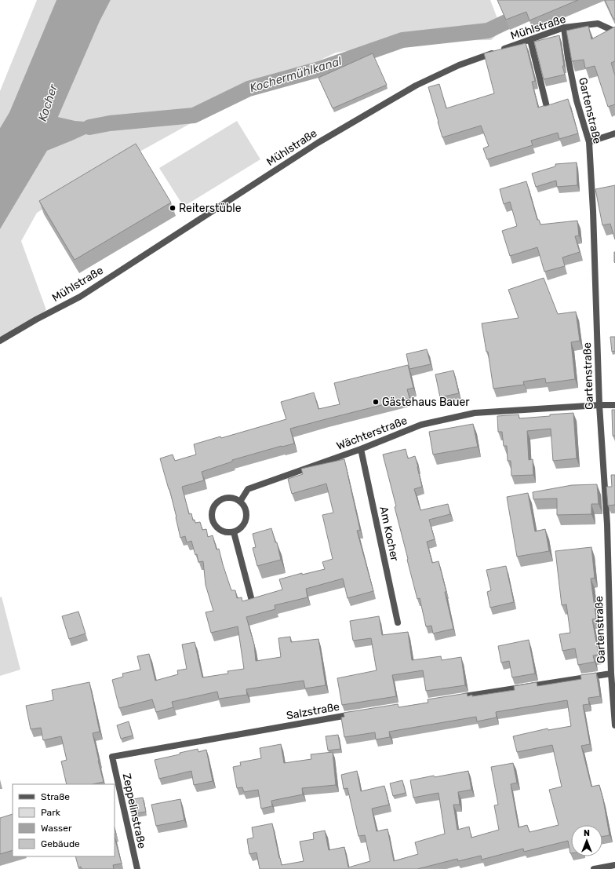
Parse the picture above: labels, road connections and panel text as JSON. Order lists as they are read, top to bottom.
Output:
{
  "streets": {
    "street": [
      "Mühlstraße",
      "Gartenstraße",
      "Wächterstraße",
      "Am Kocher",
      "Salzstraße",
      "Zeppelinstraße"
    ]
  },
  "crossings": [
    ["Mühlstraße", "Gartenstraße"],
    ["Gartenstraße", "Wächterstraße"],
    ["Wächterstraße", "Am Kocher"],
    ["Salzstraße", "Zeppelinstraße"]
  ],
  "water": ["Kochermühlkanal", "Kocher"],
  "places": ["Reiterstüble", "Gästehaus Bauer"],
  "legend": [
    "Straße",
    "Park",
    "Wasser",
    "Gebäude"
  ],
  "north": "top"
}
